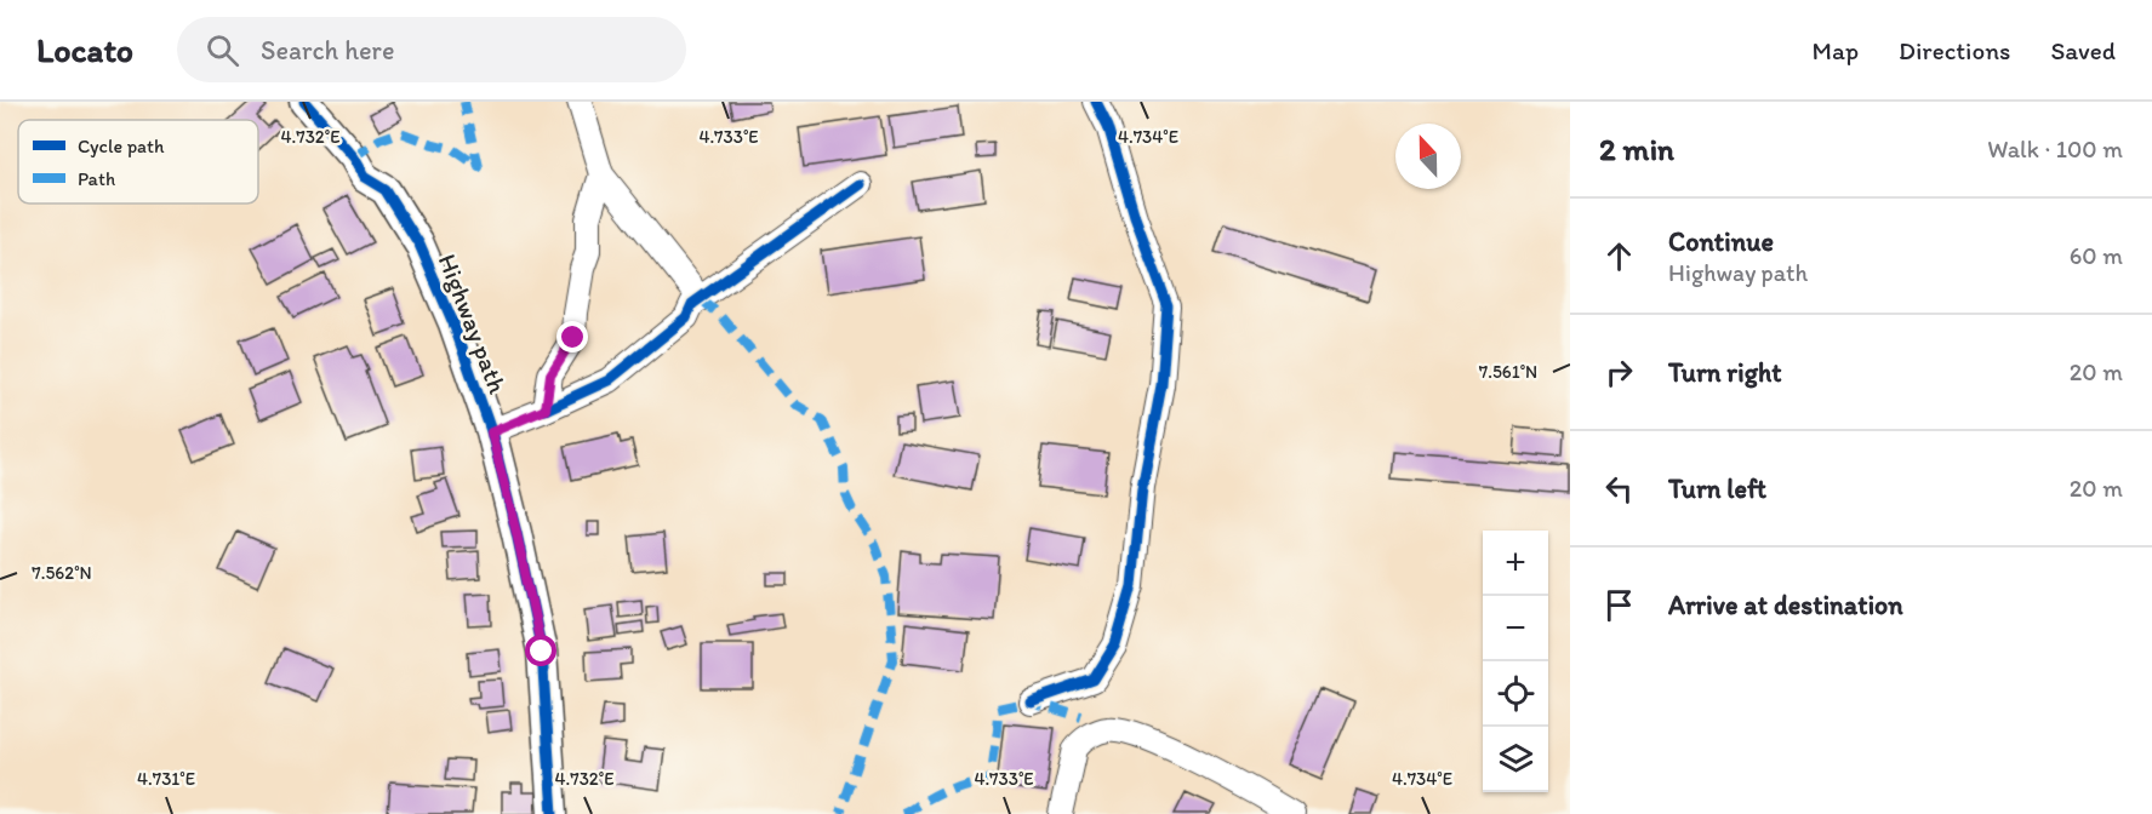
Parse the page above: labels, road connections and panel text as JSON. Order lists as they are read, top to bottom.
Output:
{
  "streets": {
    "street": ["Highway path"]
  },
  "legend": ["Cycle path", "Path"],
  "north": "top",
  "page": {
    "header": "Locato",
    "search": "Search here",
    "nav": ["Map", "Directions", "Saved"],
    "heading": ["2 min", "Walk · 100 m"],
    "list": [
      ["Continue", "Highway path", "60 m"],
      ["Turn right", "20 m"],
      ["Turn left", "20 m"],
      "Arrive at destination"
    ],
    "map_buttons": ["+", "−"]
  },
  "coordinates": [
    "4.732°E",
    "4.733°E",
    "4.734°E",
    "7.561°N",
    "7.562°N",
    "4.731°E"
  ]
}
